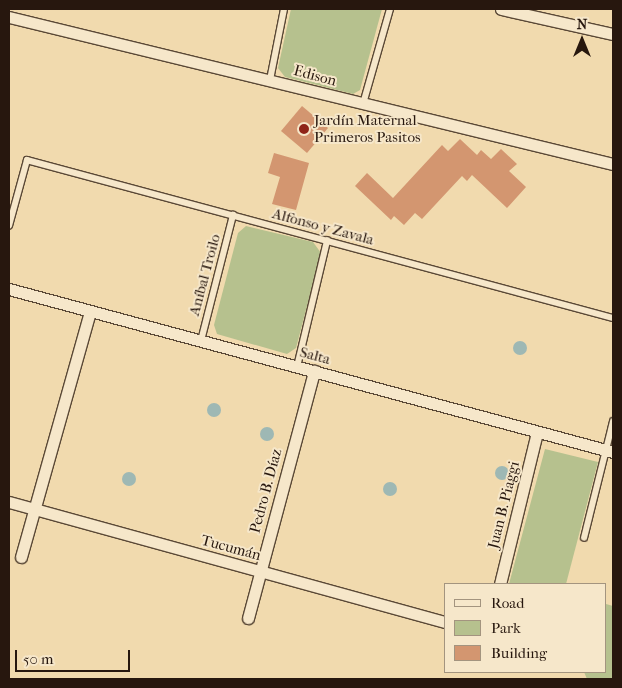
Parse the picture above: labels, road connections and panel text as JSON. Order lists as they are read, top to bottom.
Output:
{
  "streets": {
    "street": [
      "Edison",
      "Salta",
      "Pedro B. Díaz",
      "Juan B. Piaggi",
      "Tucumán"
    ],
    "lane": ["Alfonso y Zavala", "Aníbal Troilo"]
  },
  "crossings": [
    ["Alfonso y Zavala", "Aníbal Troilo"],
    ["Aníbal Troilo", "Salta"],
    ["Salta", "Pedro B. Díaz"],
    ["Salta", "Juan B. Piaggi"],
    ["Pedro B. Díaz", "Tucumán"]
  ],
  "places": ["Jardín Maternal Primeros Pasitos"],
  "legend": ["Road", "Park", "Building"],
  "scale_bar": "50 m",
  "north": "top"
}
